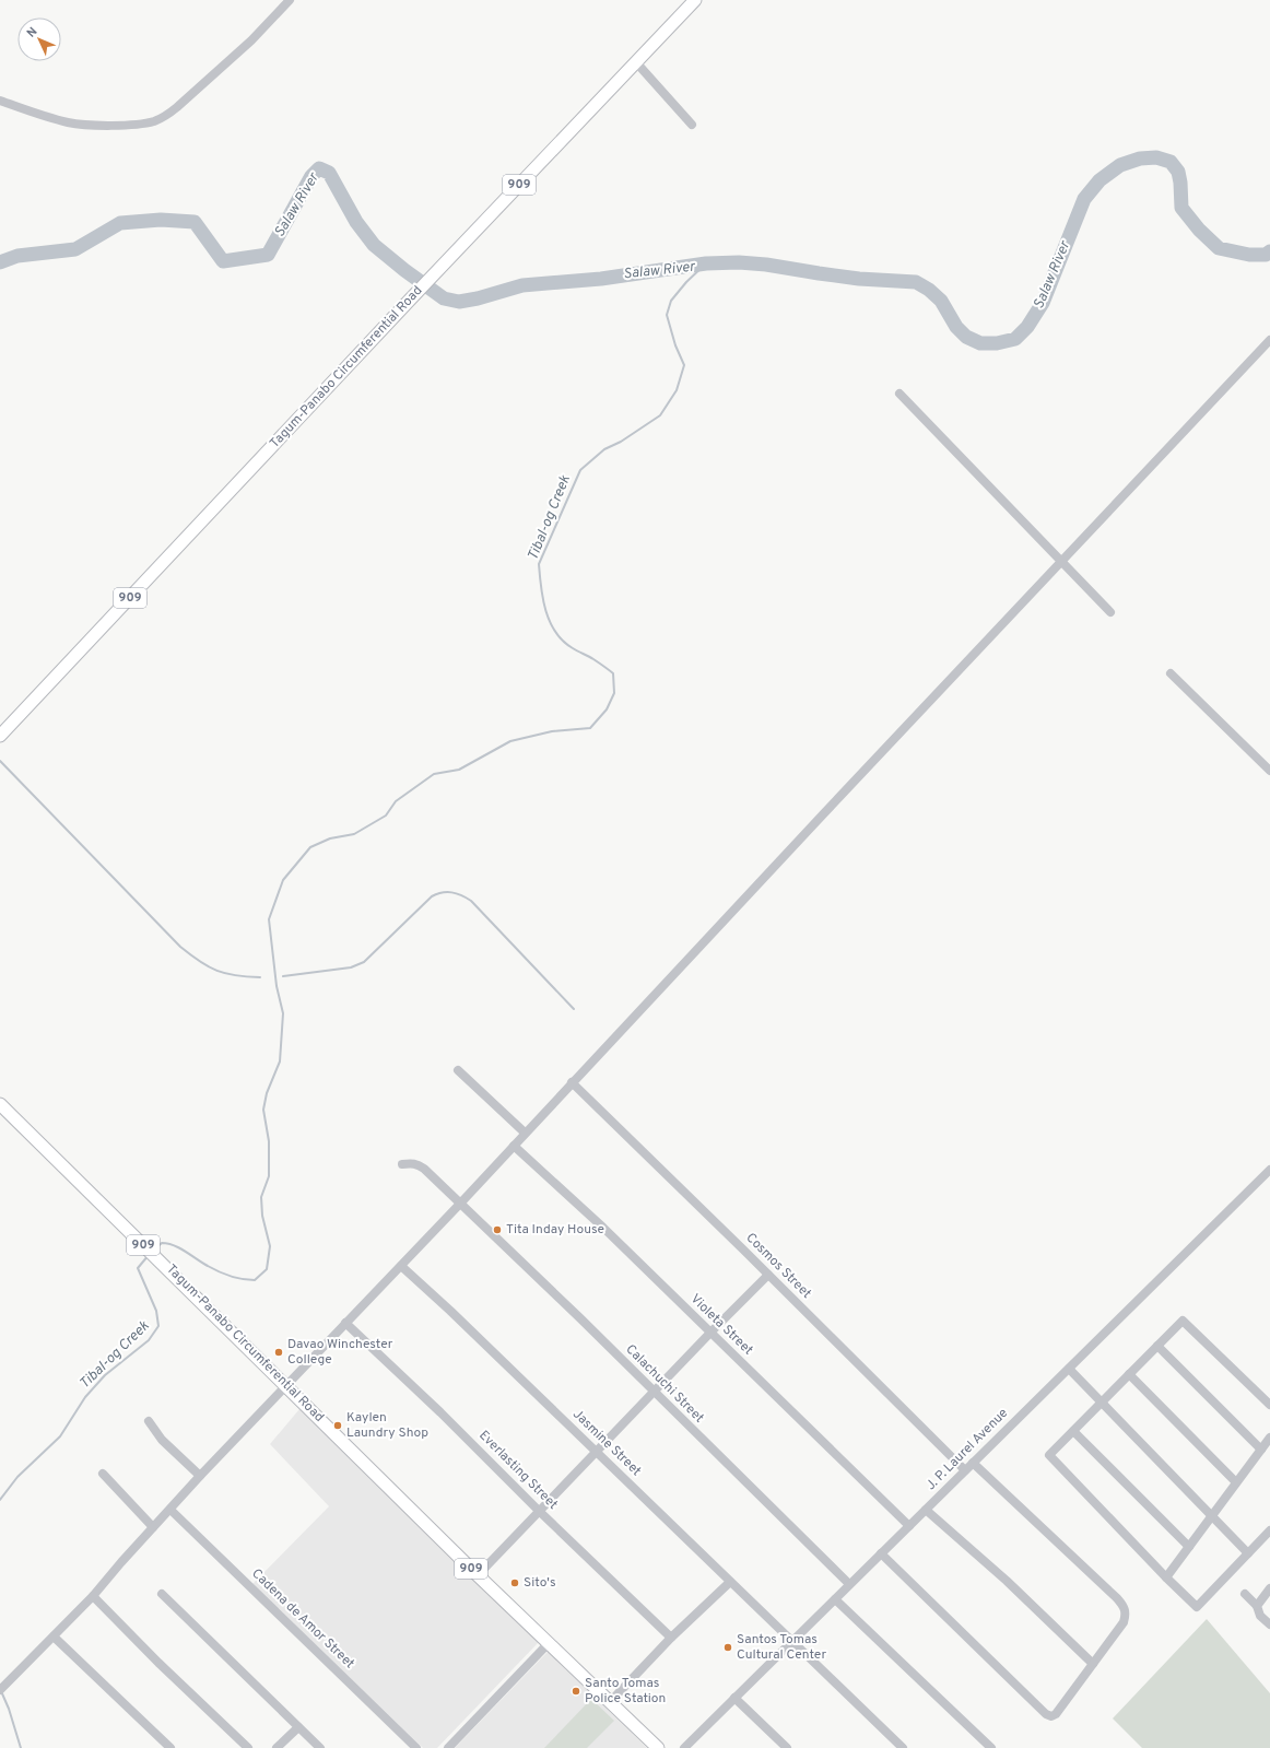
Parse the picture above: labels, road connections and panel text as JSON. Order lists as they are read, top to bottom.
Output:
{
  "streets": {
    "main road": ["909", "Tagum-Panabo Circumferential Road"],
    "street": [
      "Cosmos Street",
      "Violeta Street",
      "Calachuchi Street",
      "Jasmine Street",
      "J. P. Laurel Avenue",
      "Everlasting Street",
      "Cadena de Amor Street"
    ]
  },
  "crossings": [
    ["Cosmos Street", "J. P. Laurel Avenue"],
    ["Violeta Street", "J. P. Laurel Avenue"],
    ["Calachuchi Street", "J. P. Laurel Avenue"],
    ["Jasmine Street", "J. P. Laurel Avenue"]
  ],
  "water": ["Salaw River", "Tibal-og Creek"],
  "places": [
    "Tita Inday House",
    "Davao Winchester College",
    "Kaylen Laundry Shop",
    "Sito's",
    "Santos Tomas Cultural Center",
    "Santo Tomas Police Station"
  ],
  "north": "top left"
}
